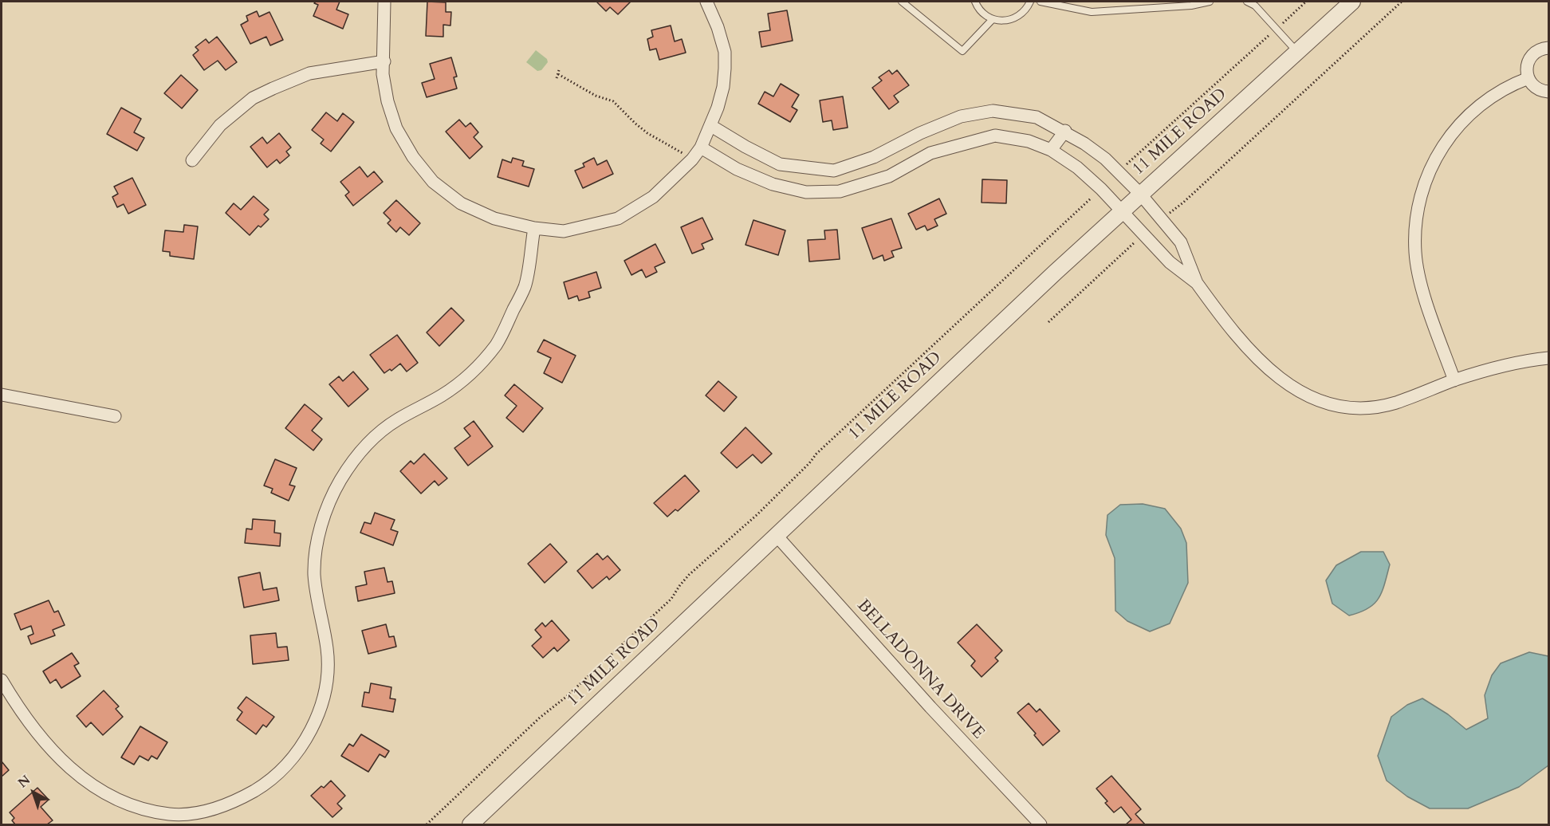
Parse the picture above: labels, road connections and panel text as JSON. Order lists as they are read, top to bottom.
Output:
{
  "streets": {
    "street": ["11 MILE ROAD", "BELLADONNA DRIVE"]
  },
  "crossings": [
    ["11 MILE ROAD", "BELLADONNA DRIVE"]
  ],
  "north": "top left"
}
